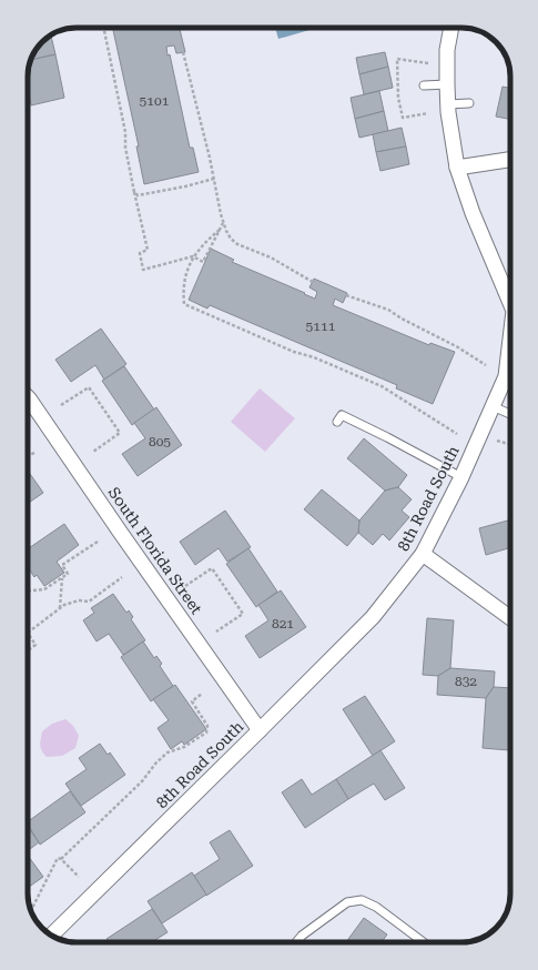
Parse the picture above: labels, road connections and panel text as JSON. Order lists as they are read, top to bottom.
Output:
{
  "streets": {
    "street": ["8th Road South", "South Florida Street"]
  },
  "crossings": [
    ["8th Road South", "South Florida Street"]
  ],
  "house_numbers": [
    "5101",
    "5111",
    "805",
    "821",
    "832"
  ]
}
